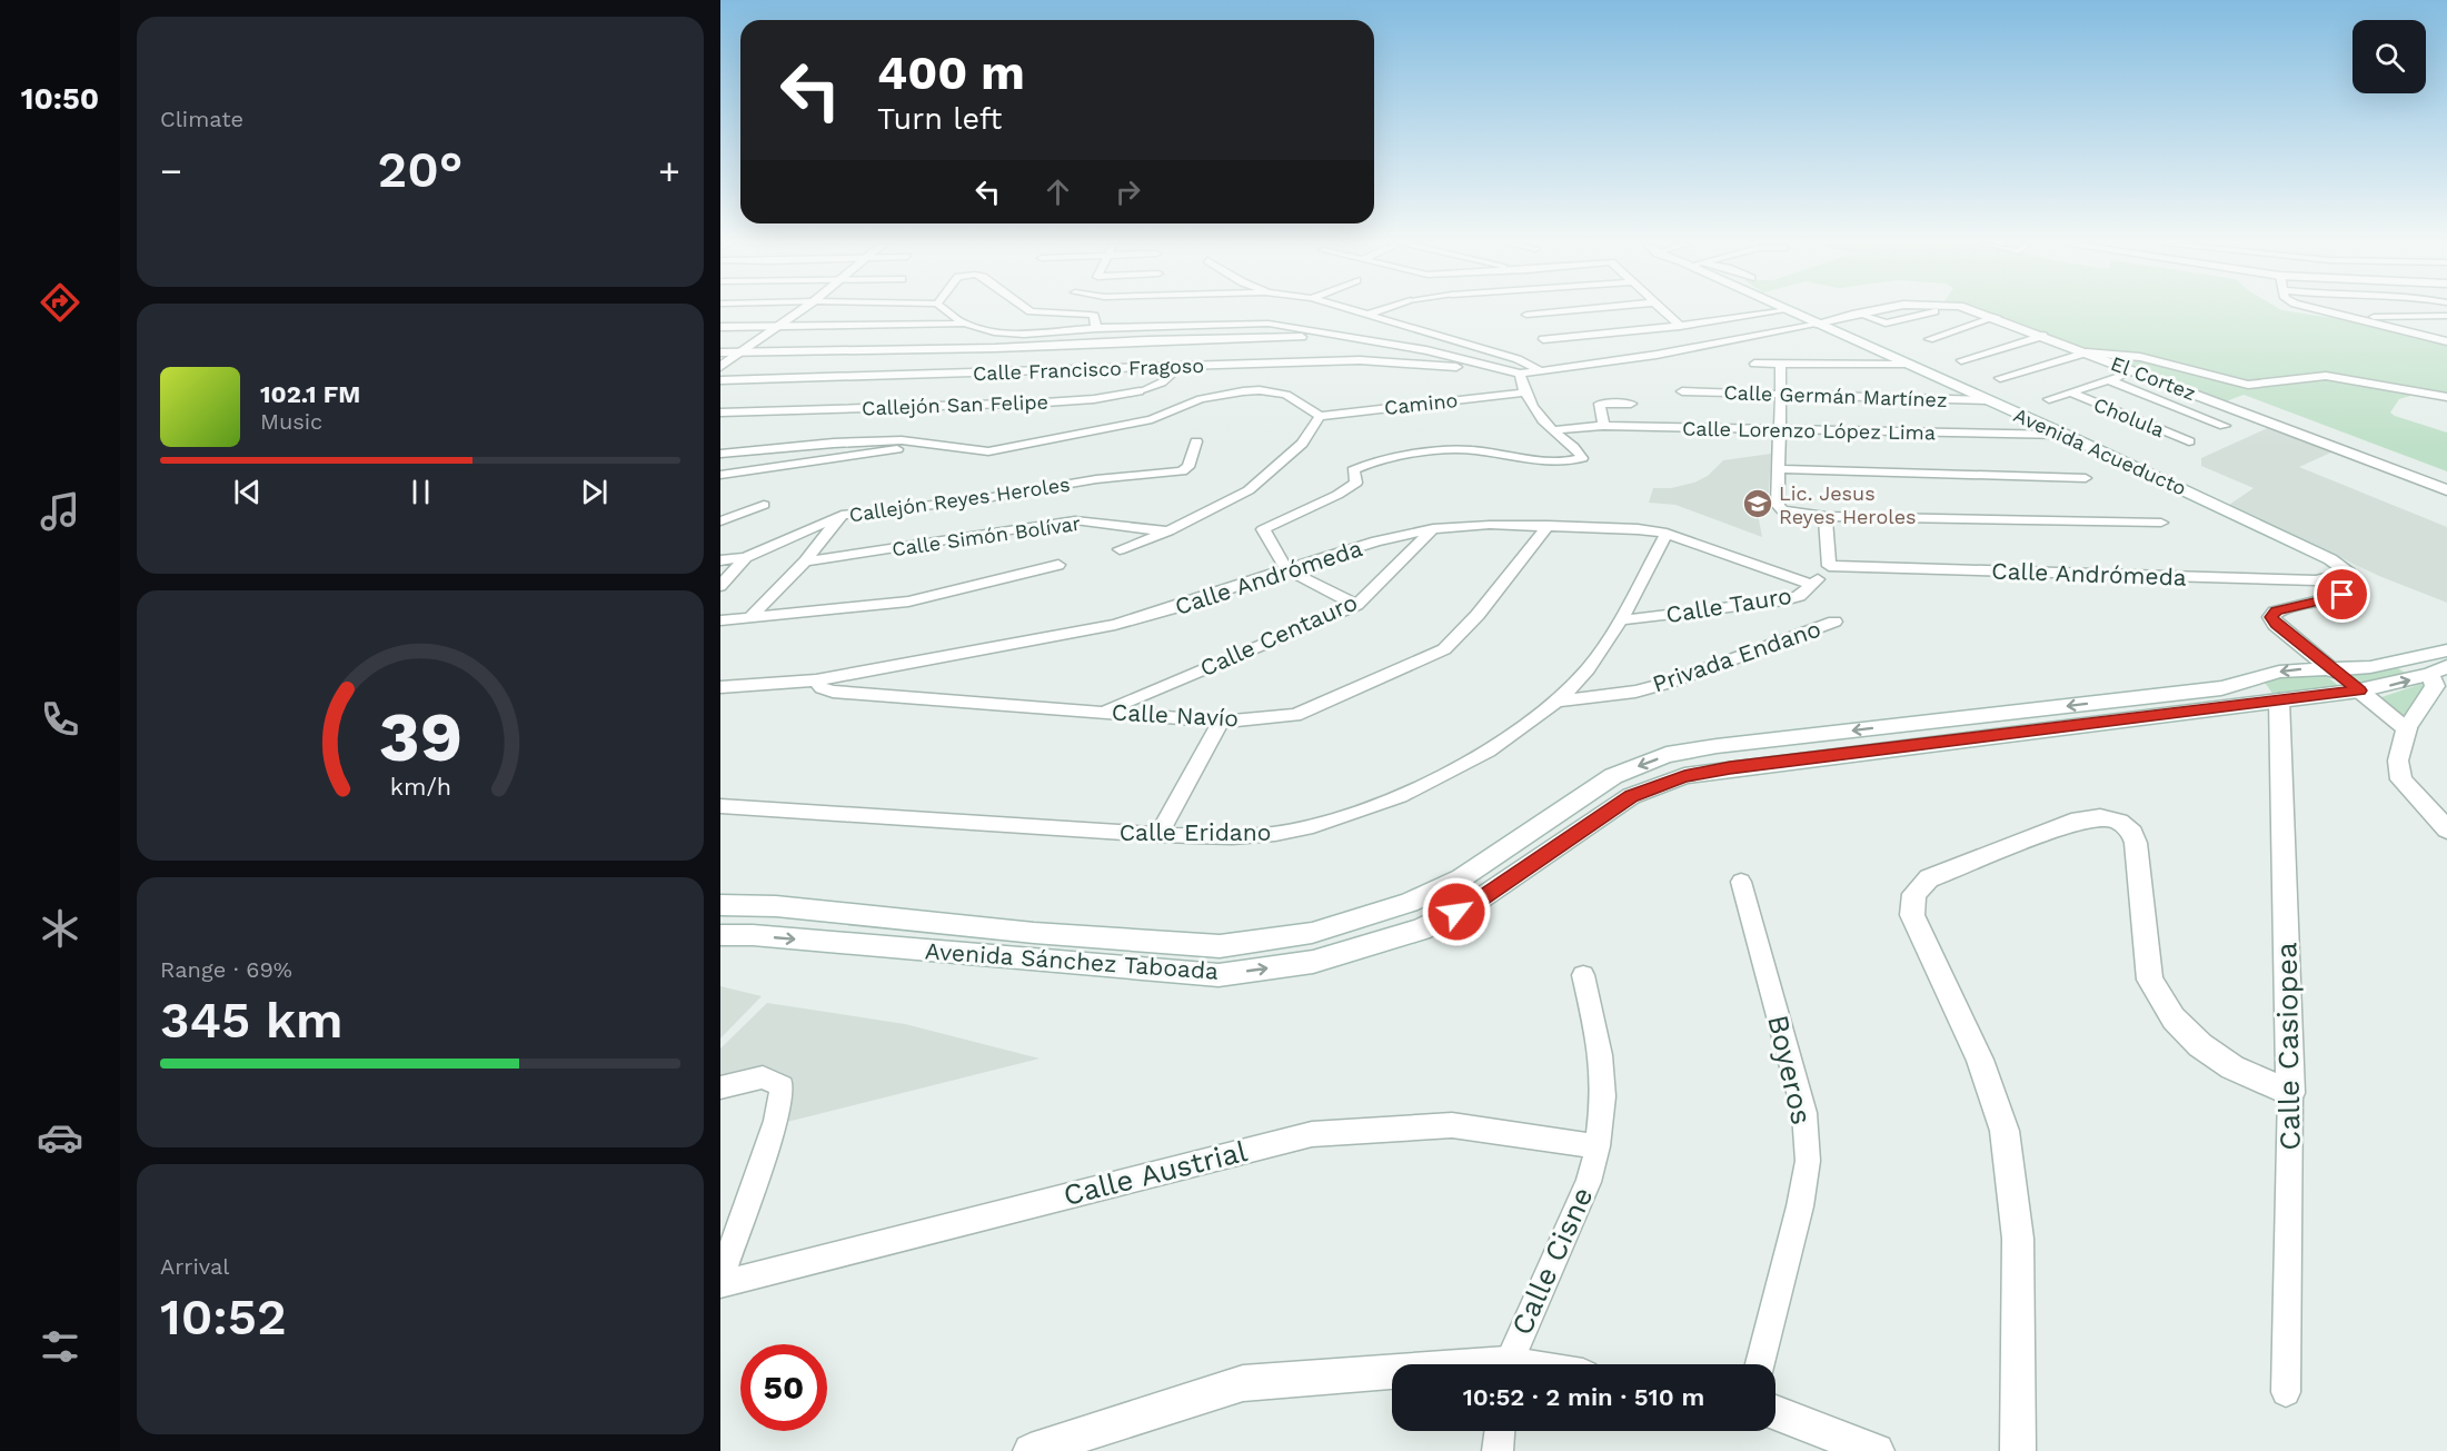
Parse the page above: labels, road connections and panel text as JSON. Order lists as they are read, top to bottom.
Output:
{
  "streets": {
    "main road": [
      "El Cortez",
      "Avenida Acueducto",
      "Avenida Sánchez Taboada",
      "Calle Casiopea"
    ],
    "street": [
      "Calle Francisco Fragoso",
      "Calle Germán Martínez",
      "Camino",
      "Callejón San Felipe",
      "Cholula",
      "Calle Lorenzo López Lima",
      "Callejón Reyes Heroles",
      "Calle Simón Bolívar",
      "Calle Andrómeda",
      "Calle Tauro",
      "Calle Centauro",
      "Privada Endano",
      "Calle Navío",
      "Calle Eridano",
      "Boyeros",
      "Calle Austrial",
      "Calle Cisne"
    ]
  },
  "crossings": [
    ["Calle Francisco Fragoso", "Callejón San Felipe"],
    ["El Cortez", "Avenida Acueducto"],
    ["Calle Germán Martínez", "Avenida Acueducto"],
    ["Calle Lorenzo López Lima", "Avenida Acueducto"],
    ["Avenida Acueducto", "Calle Andrómeda"],
    ["Callejón Reyes Heroles", "Calle Simón Bolívar"],
    ["Calle Andrómeda", "Calle Tauro"],
    ["Calle Andrómeda", "Calle Centauro"],
    ["Calle Andrómeda", "Calle Navío"],
    ["Calle Andrómeda", "Calle Eridano"],
    ["Calle Tauro", "Calle Eridano"],
    ["Calle Centauro", "Calle Navío"],
    ["Privada Endano", "Calle Eridano"],
    ["Avenida Sánchez Taboada", "Calle Casiopea"],
    ["Calle Austrial", "Calle Cisne"]
  ],
  "places": {
    "school or university": ["Lic. Jesus Reyes Heroles"]
  },
  "page": {
    "tabs": "10:50",
    "tile": [
      "Climate",
      ["Range · 69%", "345 km"],
      ["Arrival", "10:52"]
    ],
    "turn": ["400 m", "Turn left"],
    "heat": ["−", "20°", "+"],
    "song": ["102.1 FM", "Music"],
    "limit": "50",
    "trip": "10:52 · 2 min · 510 m",
    "gauge": ["39", "km/h"]
  }
}
